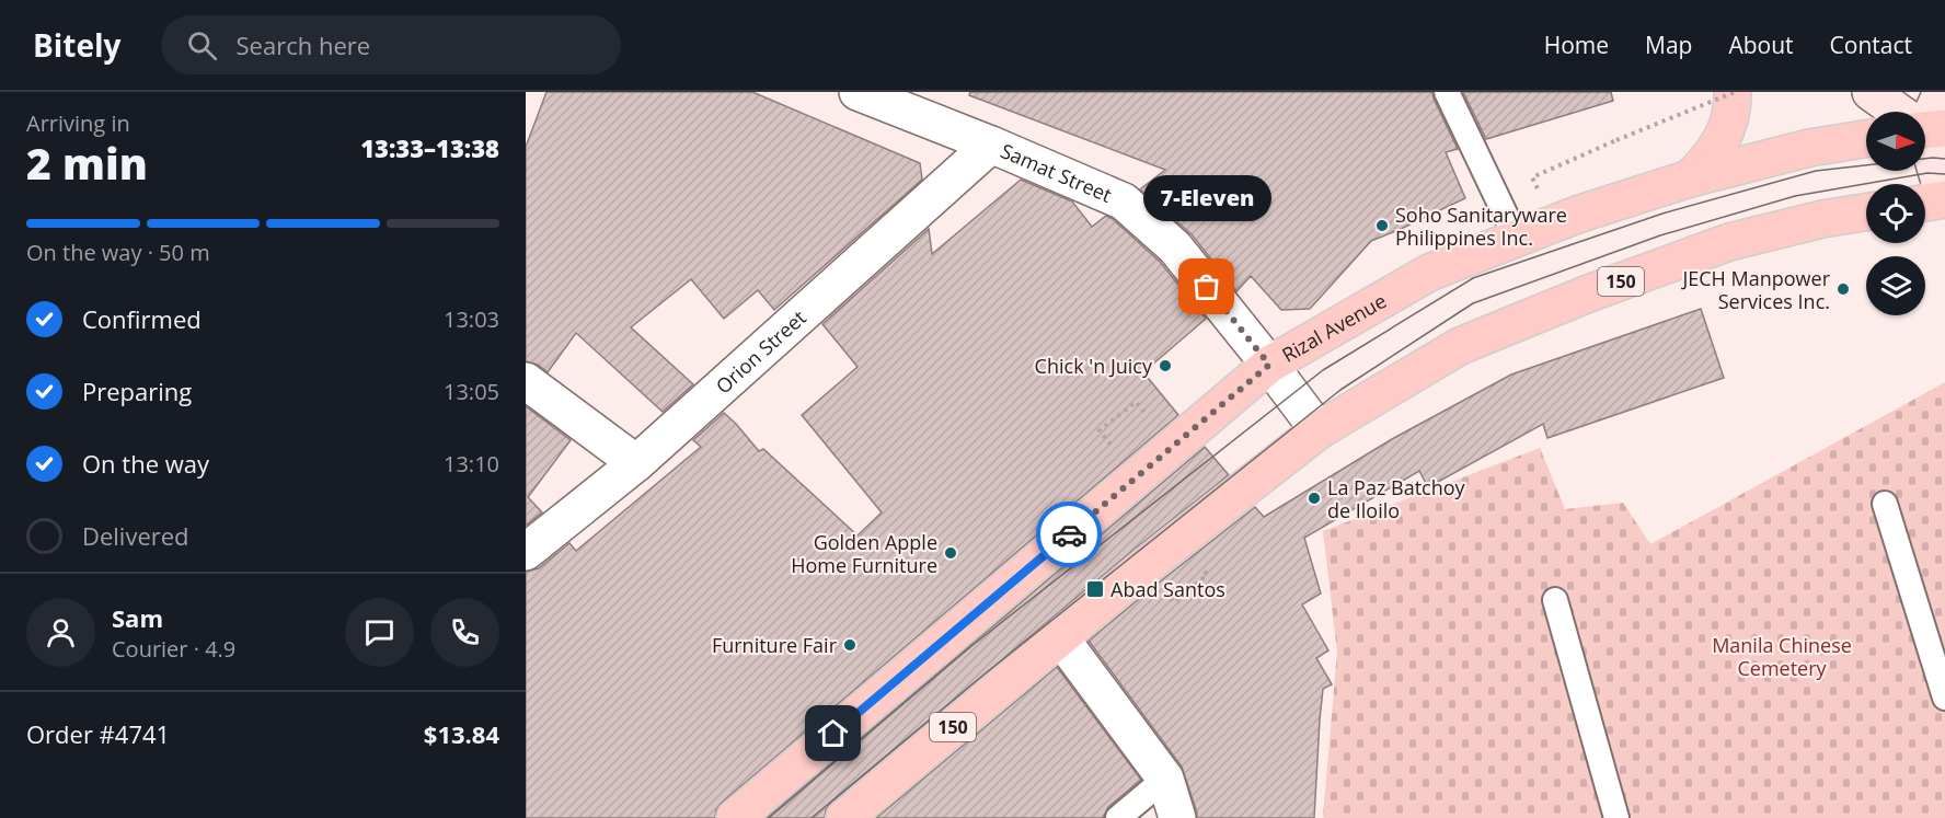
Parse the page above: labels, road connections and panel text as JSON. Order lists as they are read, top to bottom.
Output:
{
  "streets": {
    "main road": ["150", "Rizal Avenue"],
    "street": ["Samat Street", "Orion Street"]
  },
  "crossings": [
    ["Samat Street", "150"],
    ["Samat Street", "Rizal Avenue"],
    ["Samat Street", "Orion Street"]
  ],
  "parks": ["Manila Chinese Cemetery"],
  "places": {
    "other": [
      "Soho Sanitaryware Philippines Inc.",
      "7-Eleven",
      "JECH Manpower Services Inc.",
      "Chick 'n Juicy",
      "La Paz Batchoy de Iloilo",
      "Golden Apple Home Furniture",
      "Furniture Fair"
    ],
    "transit": ["Abad Santos"]
  },
  "north": "right",
  "page": {
    "header": "Bitely",
    "search": "Search here",
    "nav": [
      "Home",
      "Map",
      "About",
      "Contact"
    ],
    "heading": ["2 min", "Arriving in", "13:33–13:38"],
    "panel": [
      "Sam",
      "Courier · 4.9",
      "Order #4741",
      "$13.84"
    ],
    "bubble": "7-Eleven",
    "bar": "On the way · 50 m",
    "list": [
      ["Confirmed", "13:03"],
      ["Preparing", "13:05"],
      ["On the way", "13:10"],
      "Delivered"
    ]
  }
}
